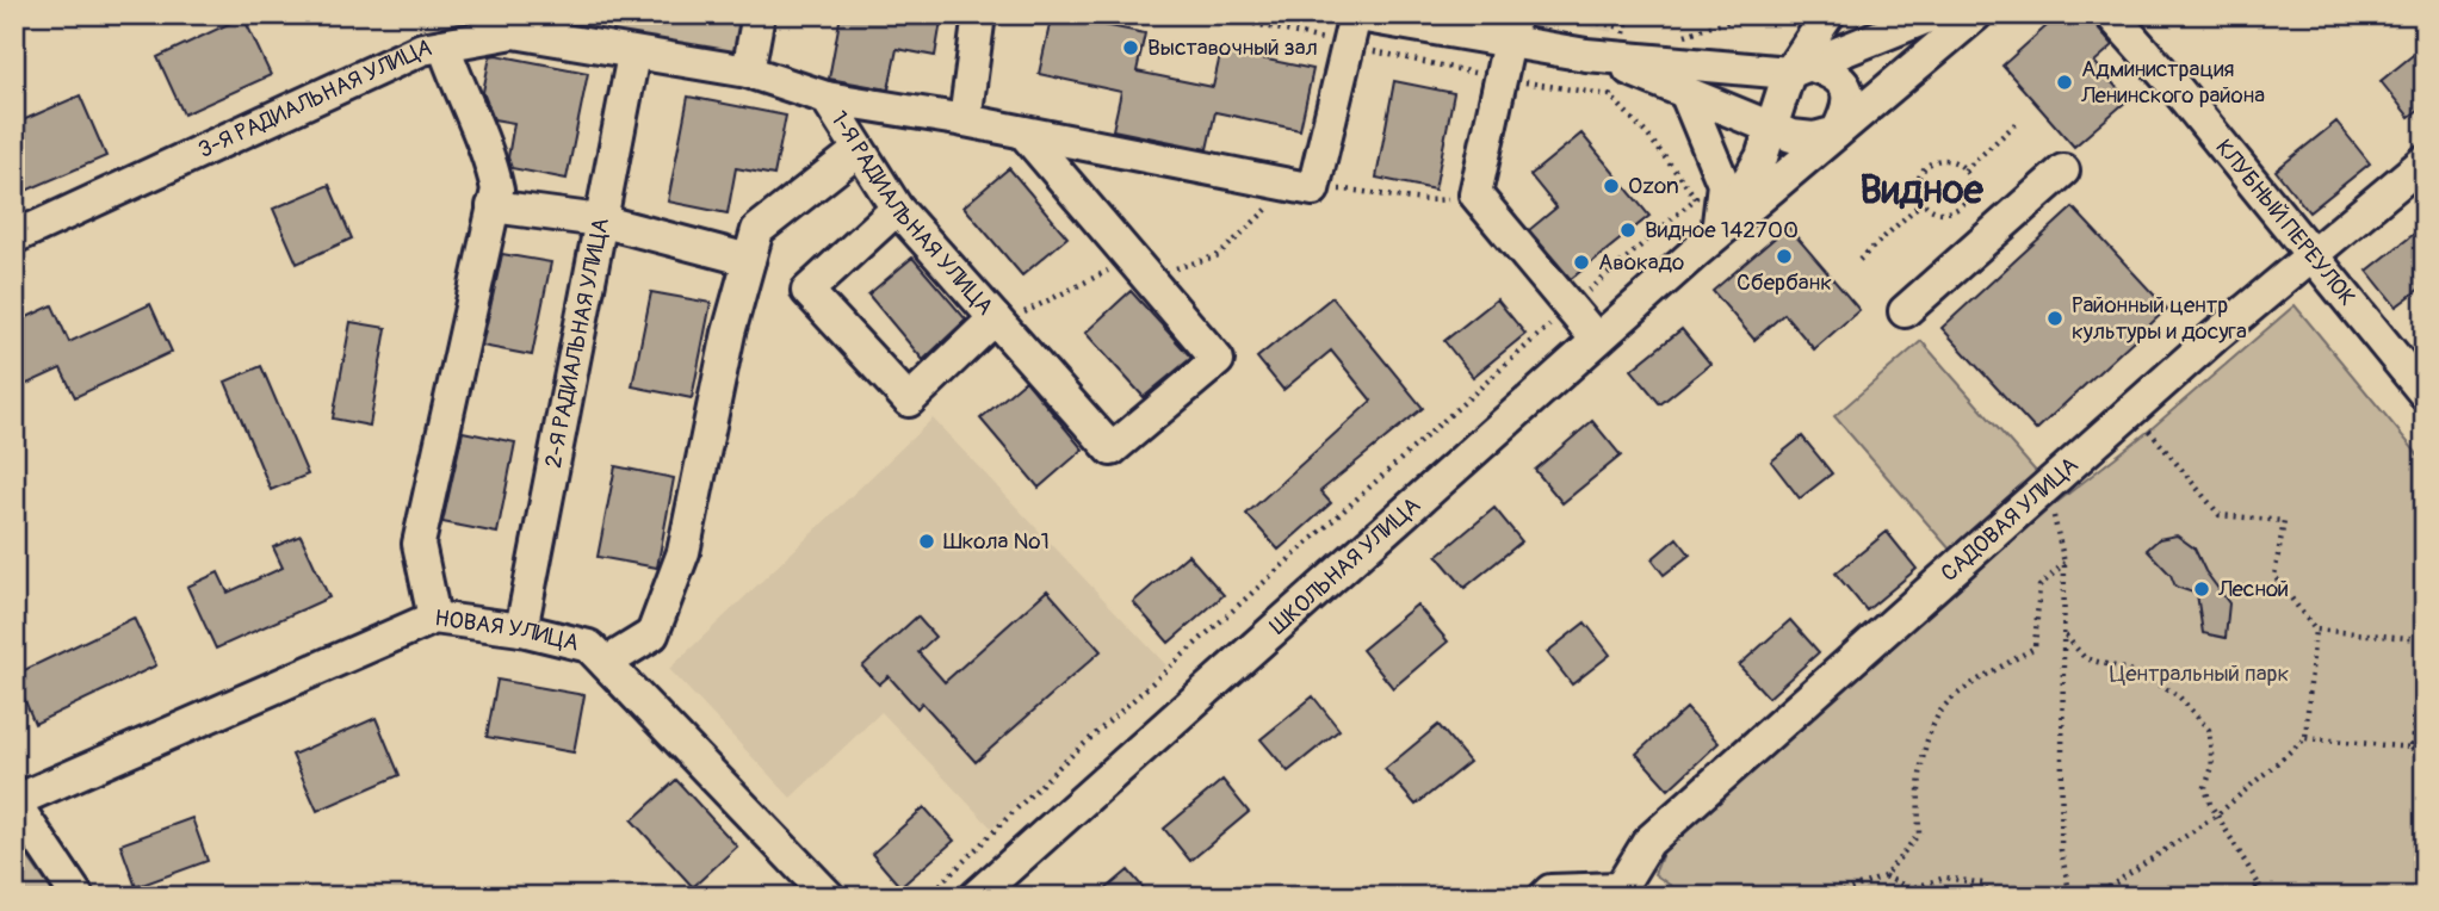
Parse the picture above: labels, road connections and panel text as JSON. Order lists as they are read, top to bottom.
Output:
{
  "streets": {
    "street": [
      "3-Я РАДИАЛЬНАЯ УЛИЦА",
      "1-Я РАДИАЛЬНАЯ УЛИЦА",
      "КЛУБНЫЙ ПЕРЕУЛОК",
      "2-Я РАДИАЛЬНАЯ УЛИЦА",
      "САДОВАЯ УЛИЦА",
      "ШКОЛЬНАЯ УЛИЦА",
      "НОВАЯ УЛИЦА"
    ]
  },
  "crossings": [
    ["3-Я РАДИАЛЬНАЯ УЛИЦА", "1-Я РАДИАЛЬНАЯ УЛИЦА"],
    ["3-Я РАДИАЛЬНАЯ УЛИЦА", "2-Я РАДИАЛЬНАЯ УЛИЦА"],
    ["1-Я РАДИАЛЬНАЯ УЛИЦА", "2-Я РАДИАЛЬНАЯ УЛИЦА"],
    ["КЛУБНЫЙ ПЕРЕУЛОК", "САДОВАЯ УЛИЦА"],
    ["2-Я РАДИАЛЬНАЯ УЛИЦА", "НОВАЯ УЛИЦА"]
  ],
  "districts": ["Видное"],
  "parks": ["Центральный парк"],
  "places": [
    "Выставочный зал",
    "Администрация Ленинского района",
    "Ozon",
    "Видное 142700",
    "Сбербанк",
    "Авокадо",
    "Районный центр культуры и досуга",
    "Школа №1",
    "Лесной"
  ]
}
